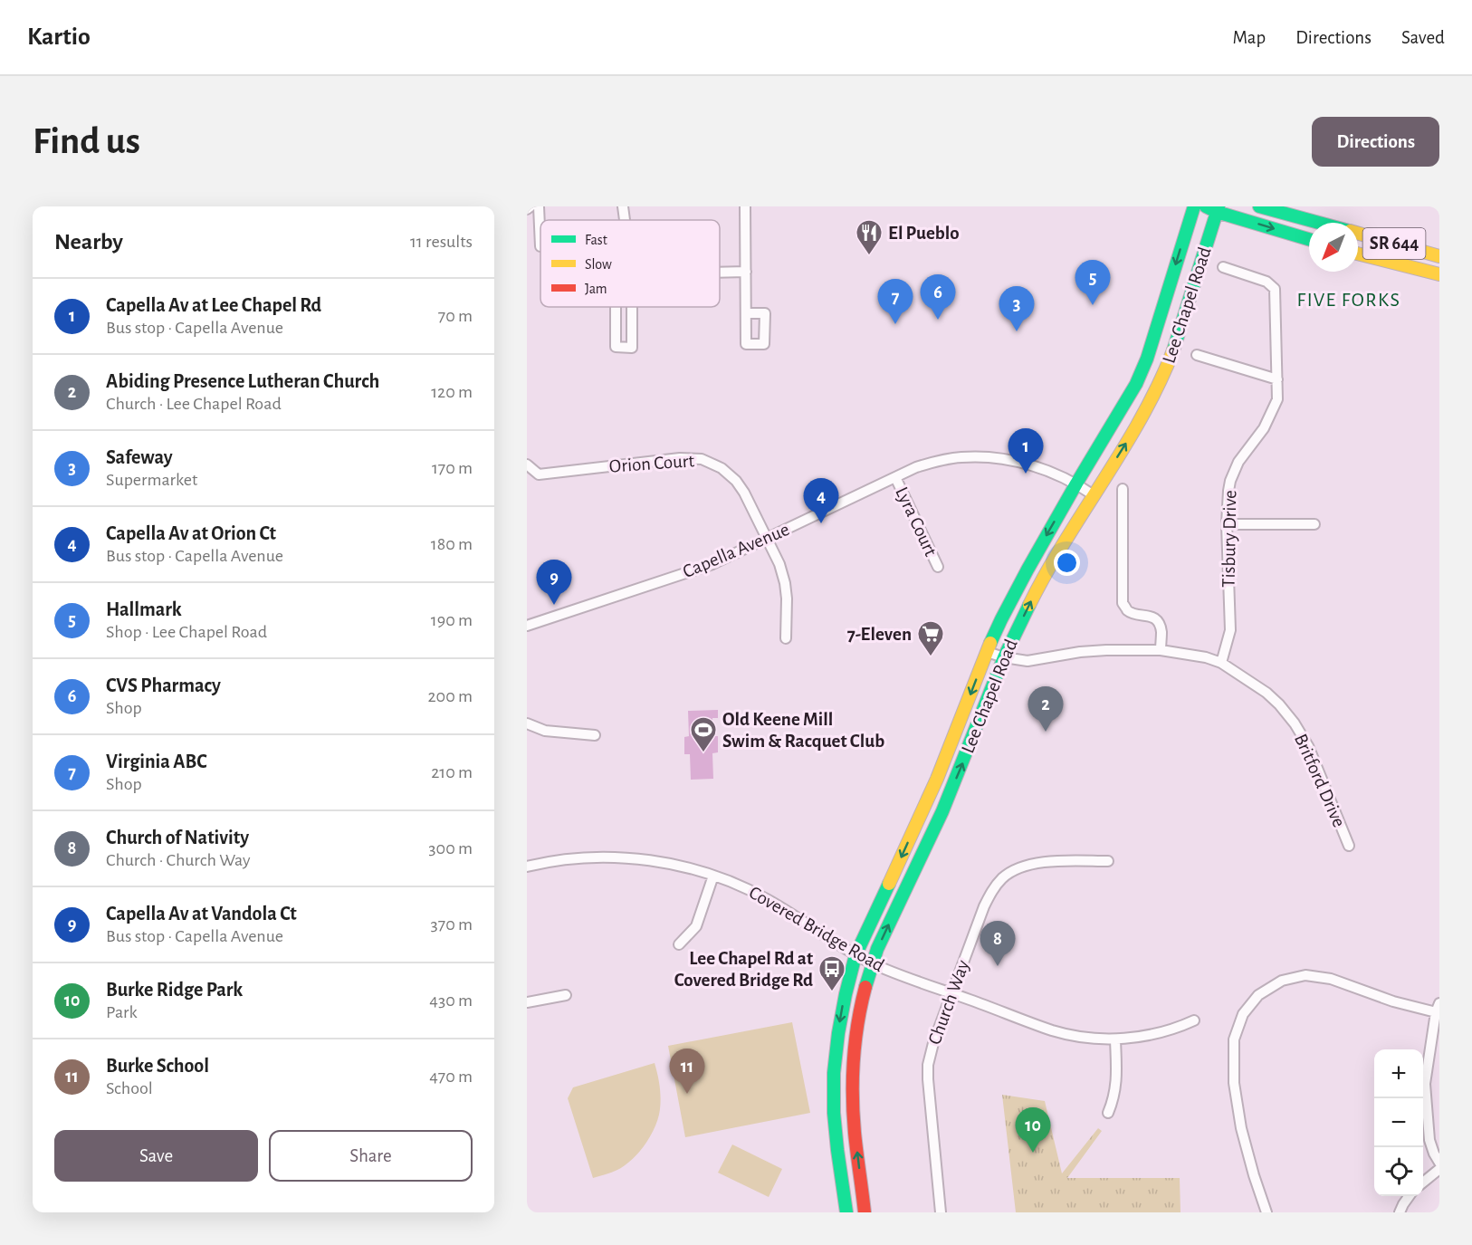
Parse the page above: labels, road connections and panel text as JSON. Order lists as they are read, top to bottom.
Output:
{
  "streets": {
    "main road": ["SR 644", "Lee Chapel Road"],
    "street": [
      "Orion Court",
      "Lyra Court",
      "Tisbury Drive",
      "Capella Avenue",
      "Britford Drive",
      "Covered Bridge Road",
      "Church Way"
    ]
  },
  "crossings": [
    ["Lee Chapel Road", "Capella Avenue"],
    ["Lee Chapel Road", "Britford Drive"],
    ["Lee Chapel Road", "Covered Bridge Road"],
    ["Orion Court", "Capella Avenue"],
    ["Lyra Court", "Capella Avenue"],
    ["Tisbury Drive", "Britford Drive"],
    ["Covered Bridge Road", "Church Way"]
  ],
  "districts": ["FIVE FORKS"],
  "places": {
    "restaurant": ["El Pueblo"],
    "supermarket": ["7-Eleven"],
    "sports": ["Old Keene Mill Swim & Racquet Club"],
    "bus stop": ["Lee Chapel Rd at Covered Bridge Rd"]
  },
  "legend": ["Fast", "Slow", "Jam"],
  "north": "bottom left",
  "page": {
    "header": "Kartio",
    "nav": ["Map", "Directions", "Saved"],
    "buttons": [
      "Directions",
      ["Save", "Share"]
    ],
    "title": "Find us",
    "heading": ["Nearby", "11 results"],
    "pins": [
      "5",
      "6",
      "7",
      "3",
      "1",
      "4",
      "9",
      "2",
      "8",
      "11",
      "10"
    ],
    "list": [
      {
        "mark": "1",
        "name": "Capella Av at Lee Chapel Rd",
        "note": "Bus stop · Capella Avenue",
        "value": "70 m"
      },
      {
        "mark": "2",
        "name": "Abiding Presence Lutheran Church",
        "note": "Church · Lee Chapel Road",
        "value": "120 m"
      },
      {
        "mark": "3",
        "name": "Safeway",
        "note": "Supermarket",
        "value": "170 m"
      },
      {
        "mark": "4",
        "name": "Capella Av at Orion Ct",
        "note": "Bus stop · Capella Avenue",
        "value": "180 m"
      },
      {
        "mark": "5",
        "name": "Hallmark",
        "note": "Shop · Lee Chapel Road",
        "value": "190 m"
      },
      {
        "mark": "6",
        "name": "CVS Pharmacy",
        "note": "Shop",
        "value": "200 m"
      },
      {
        "mark": "7",
        "name": "Virginia ABC",
        "note": "Shop",
        "value": "210 m"
      },
      {
        "mark": "8",
        "name": "Church of Nativity",
        "note": "Church · Church Way",
        "value": "300 m"
      },
      {
        "mark": "9",
        "name": "Capella Av at Vandola Ct",
        "note": "Bus stop · Capella Avenue",
        "value": "370 m"
      },
      {
        "mark": "10",
        "name": "Burke Ridge Park",
        "note": "Park",
        "value": "430 m"
      },
      {
        "mark": "11",
        "name": "Burke School",
        "note": "School",
        "value": "470 m"
      }
    ],
    "map_buttons": ["+", "−"]
  }
}
